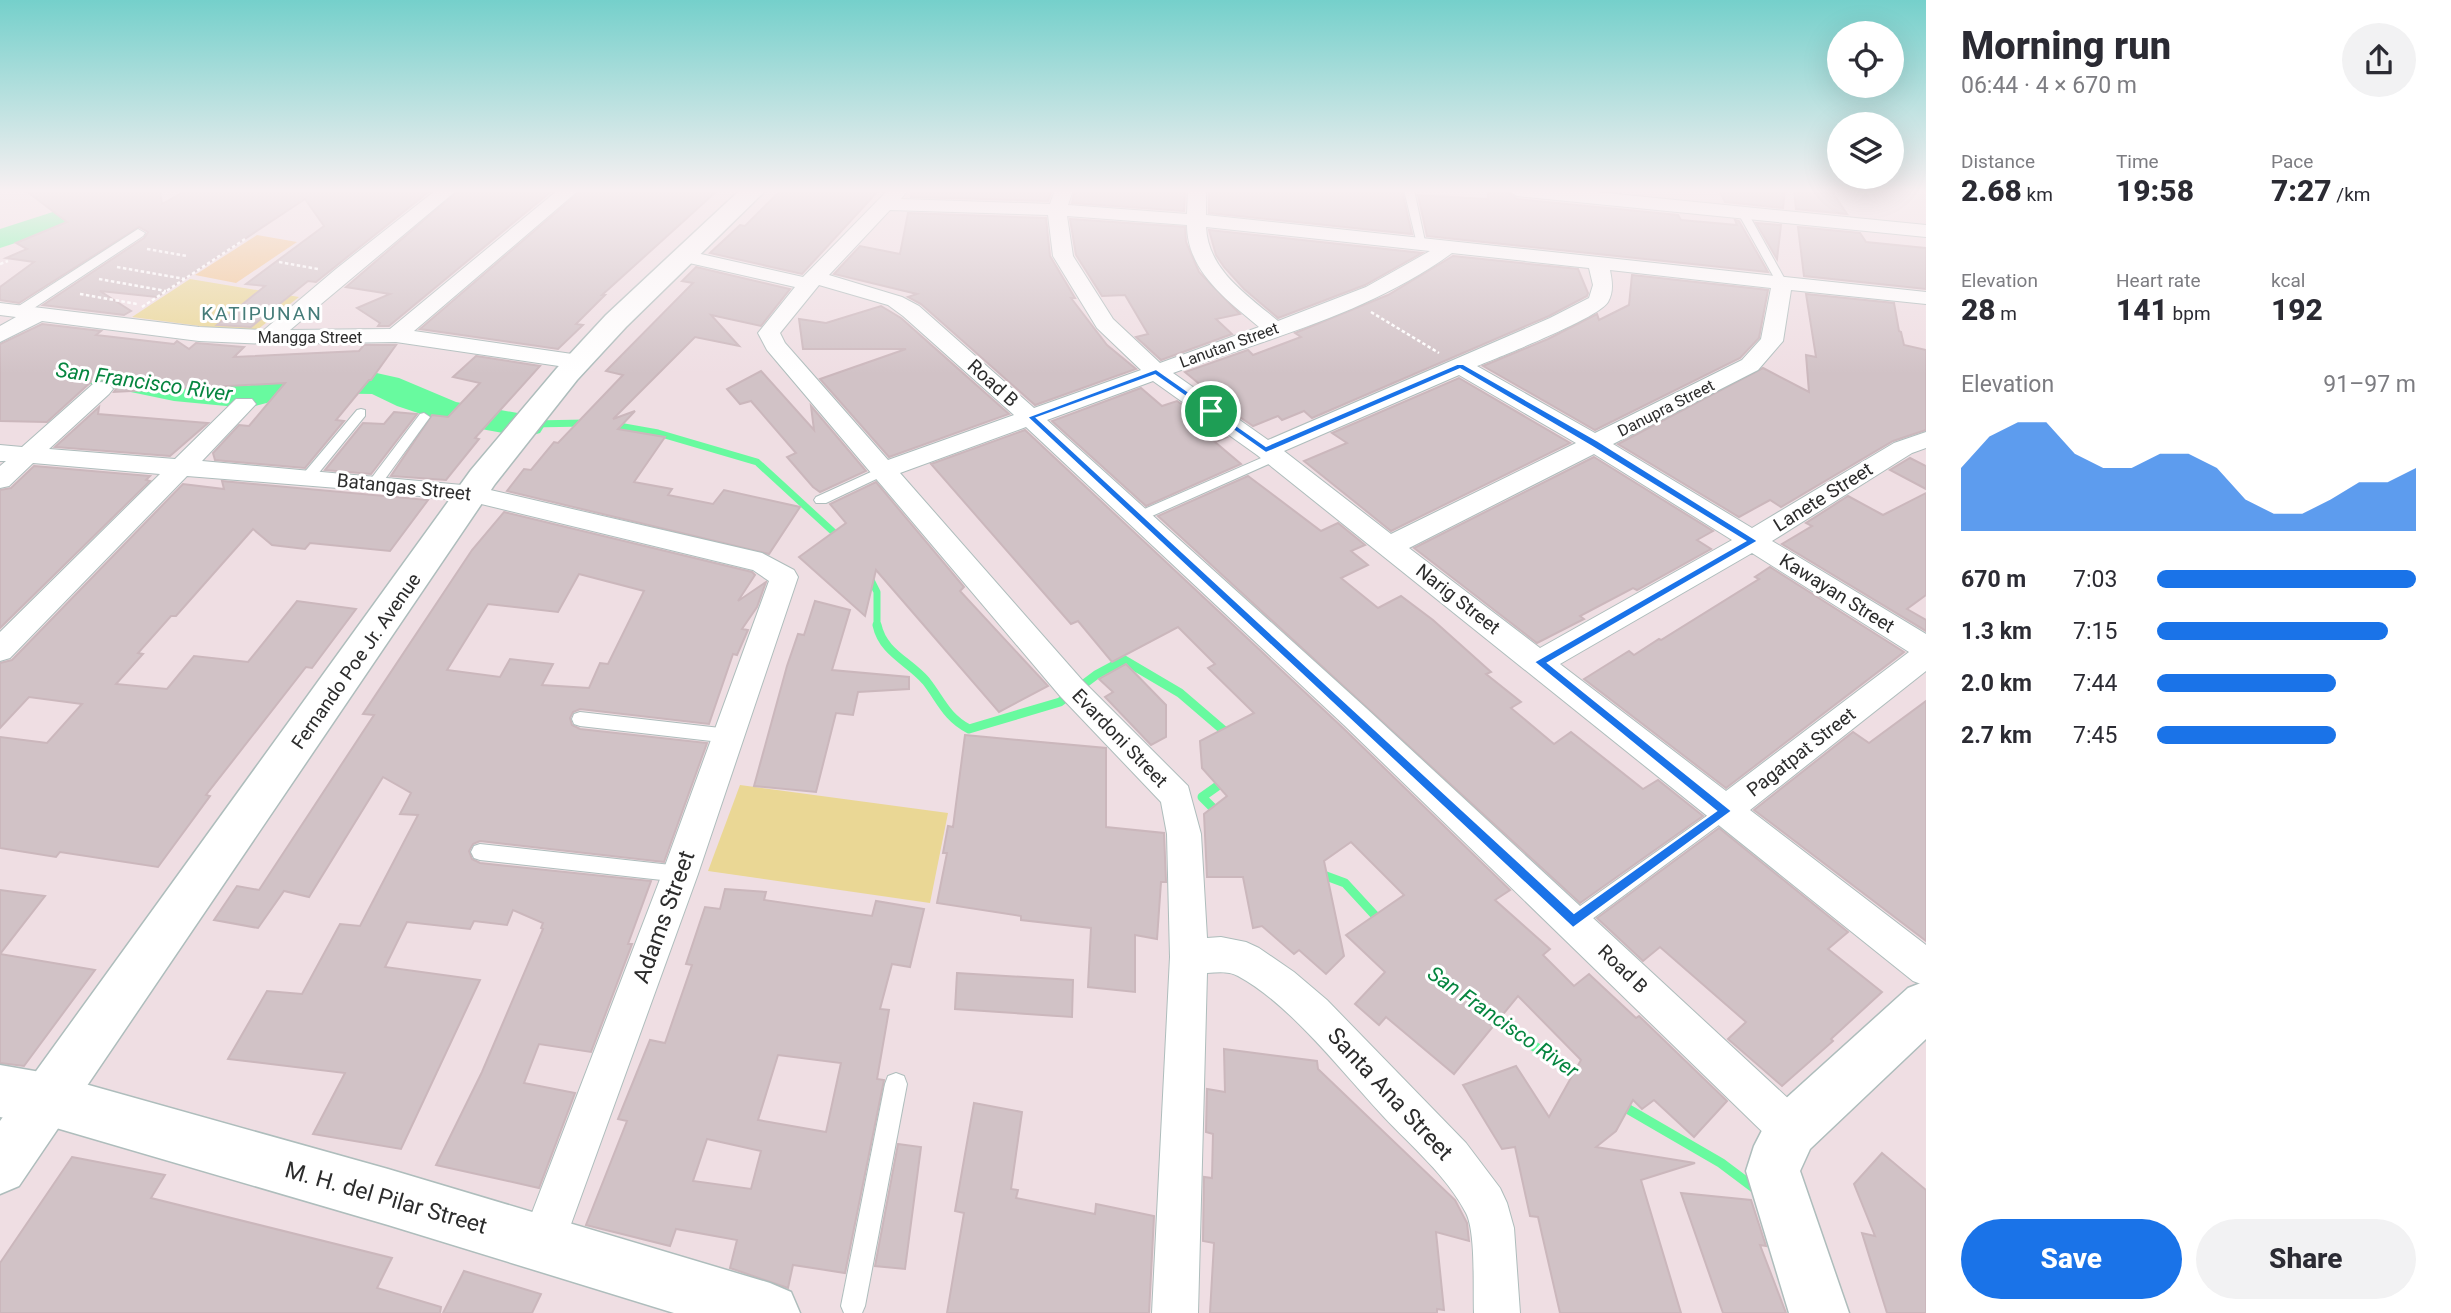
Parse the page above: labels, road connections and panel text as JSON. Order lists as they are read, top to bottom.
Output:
{
  "streets": {
    "main road": ["Fernando Poe Jr. Avenue", "M. H. del Pilar Street"],
    "street": [
      "Mangga Street",
      "Lanutan Street",
      "Road B",
      "Danupra Street",
      "Batangas Street",
      "Lanete Street",
      "Kawayan Street",
      "Narig Street",
      "Evardoni Street",
      "Pagatpat Street",
      "Adams Street",
      "Santa Ana Street"
    ]
  },
  "crossings": [
    ["Mangga Street", "Fernando Poe Jr. Avenue"],
    ["Lanutan Street", "Road B"],
    ["Lanutan Street", "Narig Street"],
    ["Lanutan Street", "Evardoni Street"],
    ["Road B", "Fernando Poe Jr. Avenue"],
    ["Road B", "Evardoni Street"],
    ["Road B", "Pagatpat Street"],
    ["Danupra Street", "Kawayan Street"],
    ["Danupra Street", "Narig Street"],
    ["Batangas Street", "Fernando Poe Jr. Avenue"],
    ["Batangas Street", "Adams Street"],
    ["Lanete Street", "Kawayan Street"],
    ["Lanete Street", "Narig Street"],
    ["Narig Street", "Pagatpat Street"],
    ["Fernando Poe Jr. Avenue", "M. H. del Pilar Street"],
    ["Evardoni Street", "Santa Ana Street"],
    ["Adams Street", "M. H. del Pilar Street"]
  ],
  "districts": ["KATIPUNAN"],
  "water": ["San Francisco River"],
  "page": {
    "heading": ["Morning run", "06:44 · 4 × 670 m"],
    "stats": [
      ["Distance", "2.68 km"],
      ["Time", "19:58"],
      ["Pace", "7:27 /km"],
      ["Elevation", "28 m"],
      ["Heart rate", "141 bpm"],
      ["kcal", "192"]
    ],
    "chart": ["Elevation", "91–97 m"],
    "list": [
      {
        "name": "670 m",
        "note": "7:03"
      },
      {
        "name": "1.3 km",
        "note": "7:15"
      },
      {
        "name": "2.0 km",
        "note": "7:44"
      },
      {
        "name": "2.7 km",
        "note": "7:45"
      }
    ],
    "buttons": ["Save", "Share"]
  }
}
